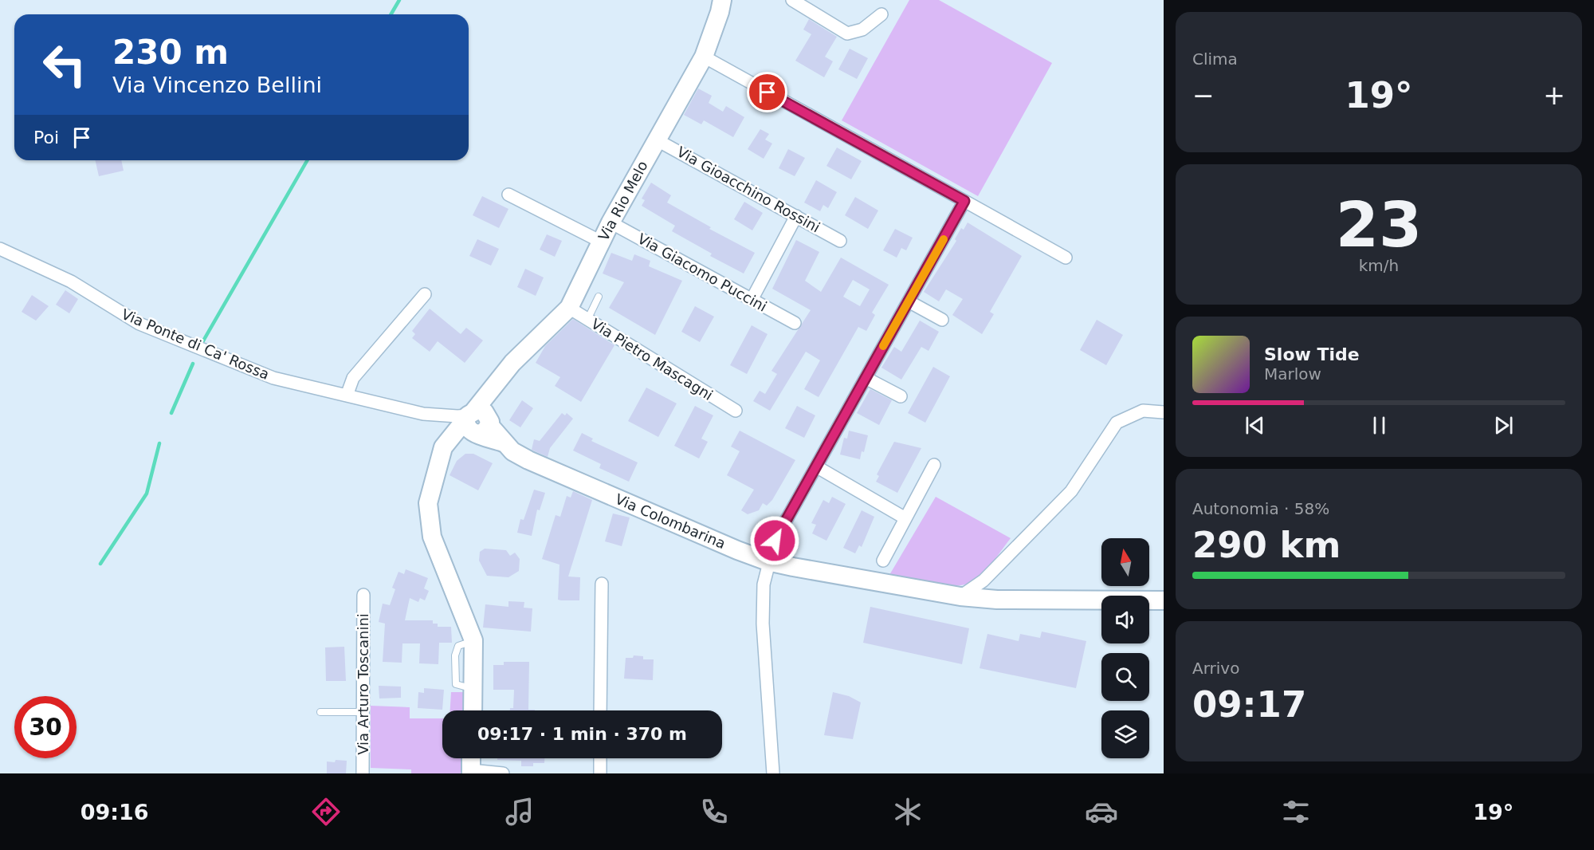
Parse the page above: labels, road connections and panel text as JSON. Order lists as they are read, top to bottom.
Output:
{
  "streets": {
    "street": [
      "Via Gioacchino Rossini",
      "Via Rio Melo",
      "Via Giacomo Puccini",
      "Via Ponte di Ca' Rossa",
      "Via Pietro Mascagni",
      "Via Colombarina",
      "Via Arturo Toscanini"
    ]
  },
  "crossings": [
    ["Via Gioacchino Rossini", "Via Rio Melo"],
    ["Via Rio Melo", "Via Giacomo Puccini"],
    ["Via Rio Melo", "Via Ponte di Ca' Rossa"],
    ["Via Rio Melo", "Via Pietro Mascagni"],
    ["Via Rio Melo", "Via Colombarina"],
    ["Via Ponte di Ca' Rossa", "Via Colombarina"]
  ],
  "north": "top",
  "page": {
    "tile": [
      "Clima",
      ["23", "km/h"],
      ["Autonomia · 58%", "290 km"],
      ["Arrivo", "09:17"]
    ],
    "turn": ["230 m", "Via Vincenzo Bellini"],
    "heat": ["−", "19°", "+"],
    "then": "Poi",
    "song": ["Slow Tide", "Marlow"],
    "limit": "30",
    "trip": "09:17 · 1 min · 370 m",
    "tabs": ["09:16", "19°"]
  }
}
